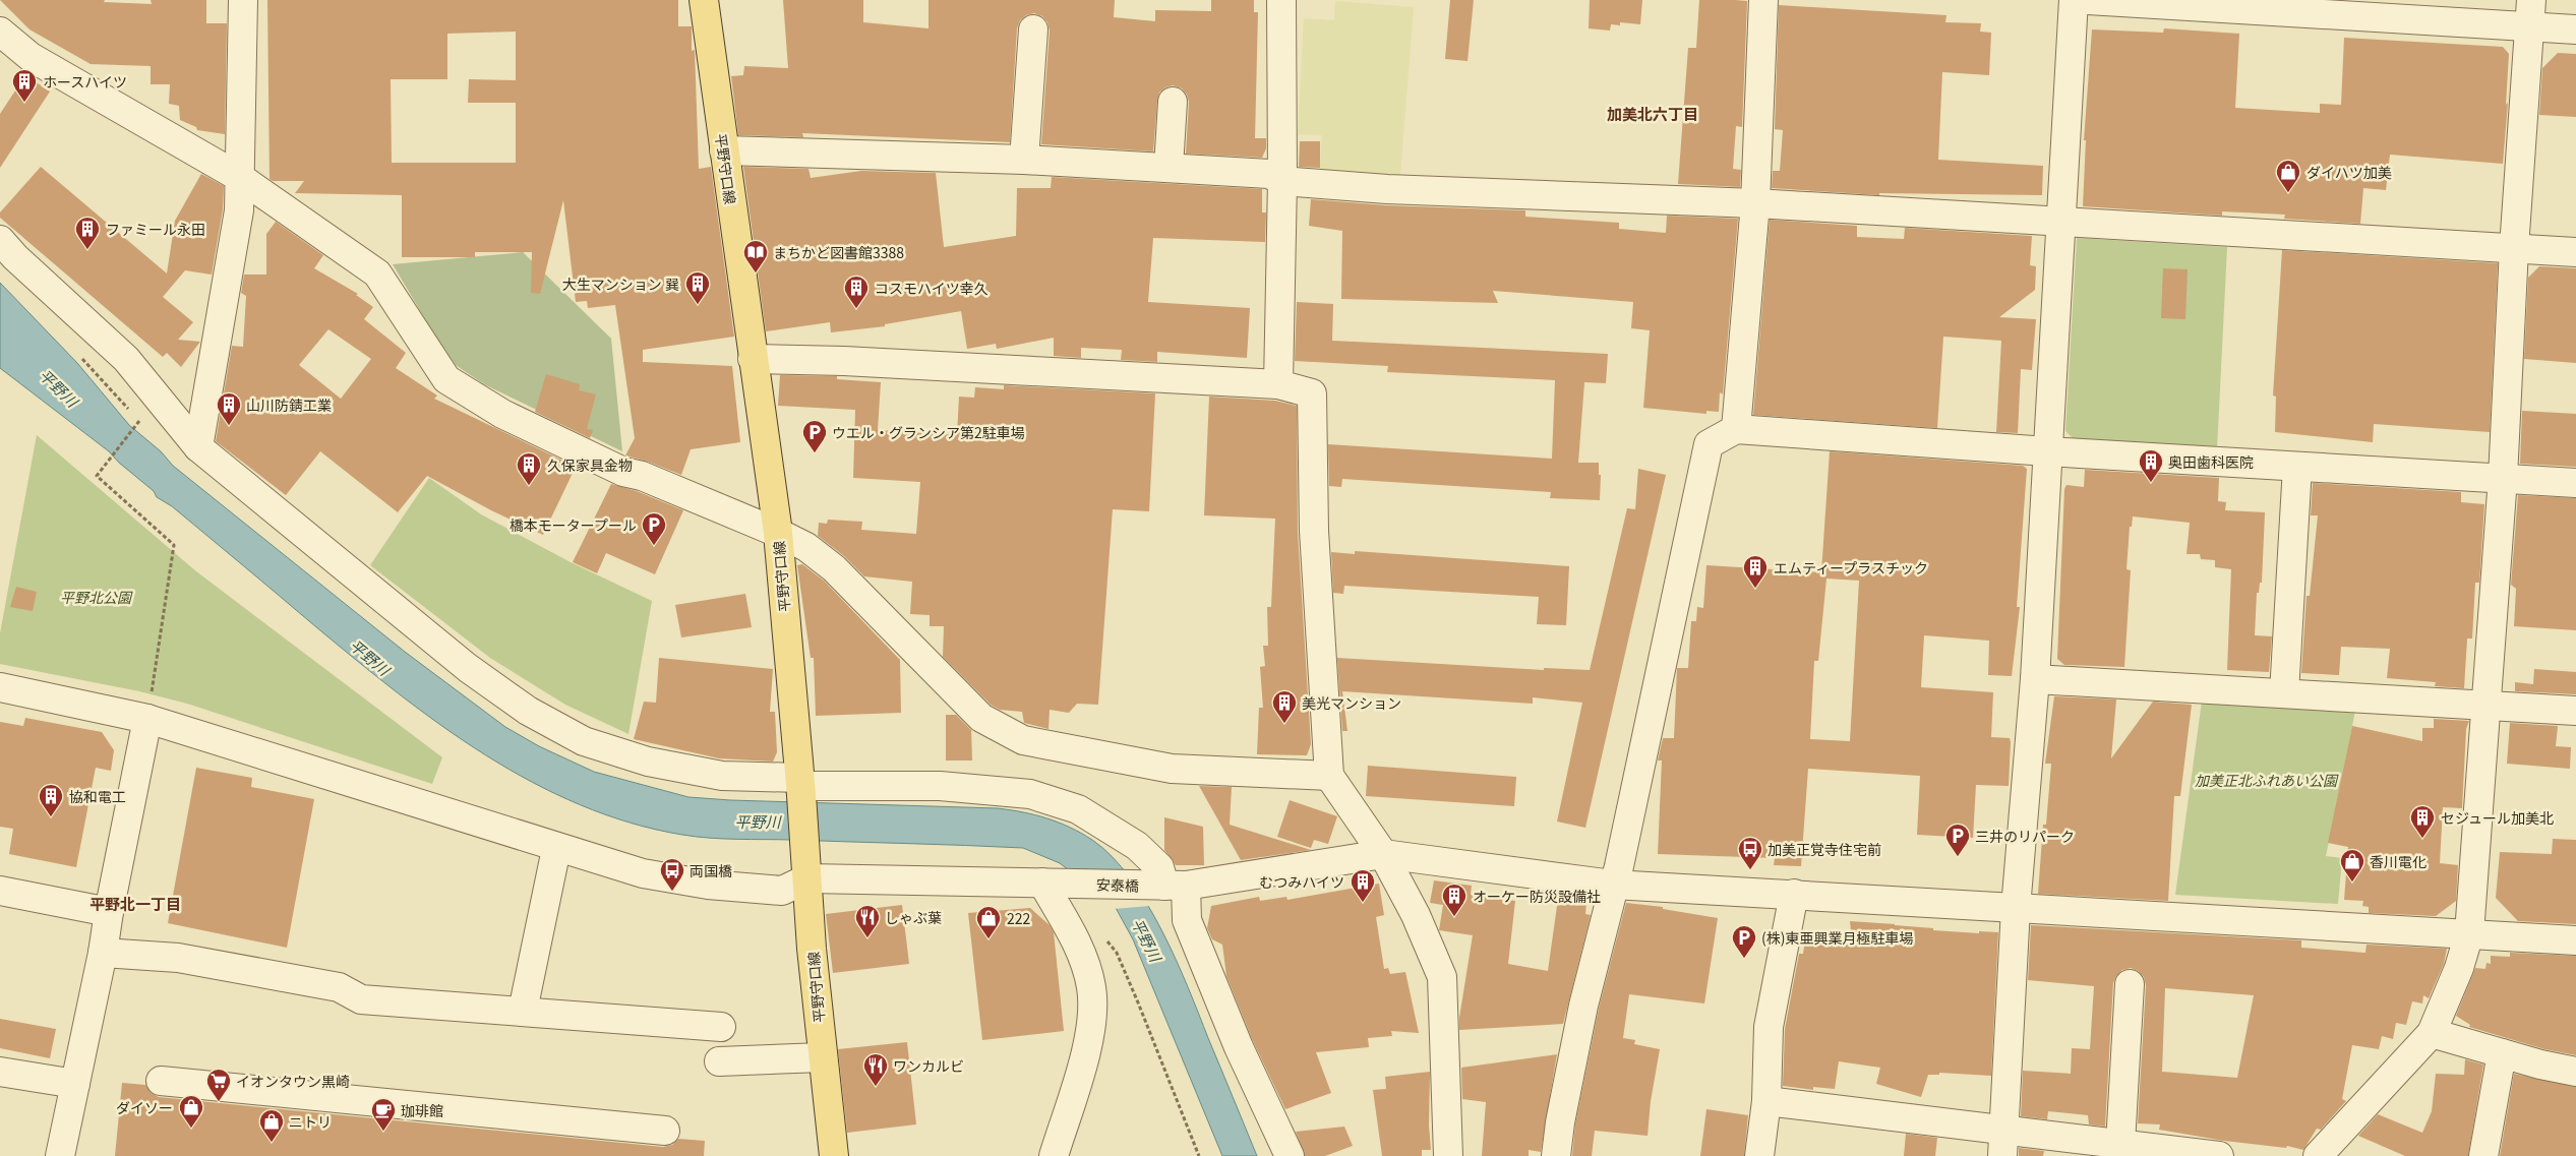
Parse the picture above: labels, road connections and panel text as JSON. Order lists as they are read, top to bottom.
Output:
{
  "streets": {
    "main road": ["平野守口線"],
    "street": ["安泰橋"]
  },
  "crossings": [
    ["平野守口線", "安泰橋"]
  ],
  "districts": ["加美北六丁目", "平野北一丁目"],
  "water": ["平野川"],
  "parks": ["平野北公園", "加美正北ふれあい公園"],
  "places": {
    "building": [
      "ホースハイツ",
      "ファミール永田",
      "大生マンション 巽",
      "コスモハイツ幸久",
      "山川防錆工業",
      "奥田歯科医院",
      "久保家具金物",
      "エムティープラスチック",
      "美光マンション",
      "協和電工",
      "セジュール加美北",
      "むつみハイツ",
      "オーケー防災設備社"
    ],
    "shop": [
      "ダイハツ加美",
      "香川電化",
      "222",
      "ダイソー",
      "ニトリ"
    ],
    "library": ["まちかど図書館3388"],
    "parking": [
      "ウエル・グランシア第2駐車場",
      "橋本モータープール",
      "三井のリパーク",
      "(株)東亜興業月極駐車場"
    ],
    "bus stop": ["加美正覚寺住宅前", "両国橋"],
    "restaurant": ["しゃぶ葉", "ワンカルビ"],
    "supermarket": ["イオンタウン黒崎"],
    "cafe": ["珈琲館"]
  }
}
